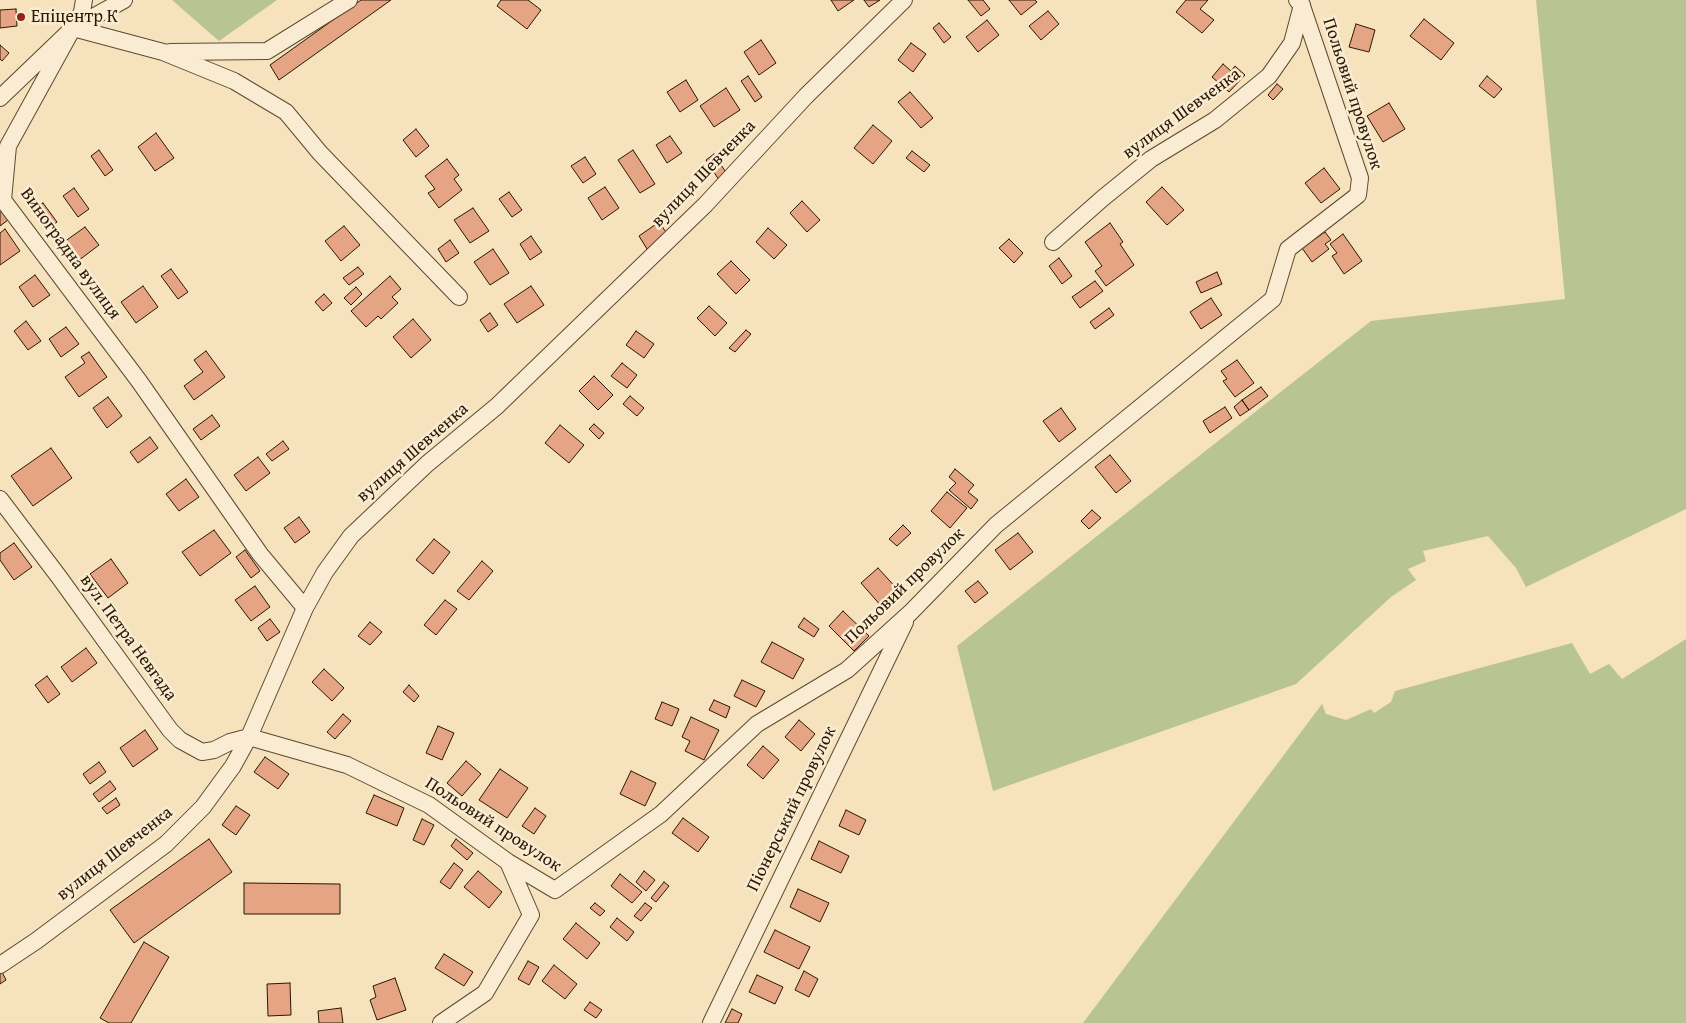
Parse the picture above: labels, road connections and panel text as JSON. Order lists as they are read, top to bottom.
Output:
{
  "streets": {
    "street": [
      "Польовий провулок",
      "вулиця Шевченка",
      "Виноградна вулиця",
      "вул. Петра Невгада",
      "Піонерський провулок"
    ]
  },
  "crossings": [
    ["Польовий провулок", "вулиця Шевченка"],
    ["Польовий провулок", "вул. Петра Невгада"],
    ["Польовий провулок", "Піонерський провулок"],
    ["вулиця Шевченка", "Виноградна вулиця"],
    ["вулиця Шевченка", "вул. Петра Невгада"]
  ],
  "places": ["Епіцентр К"]
}
